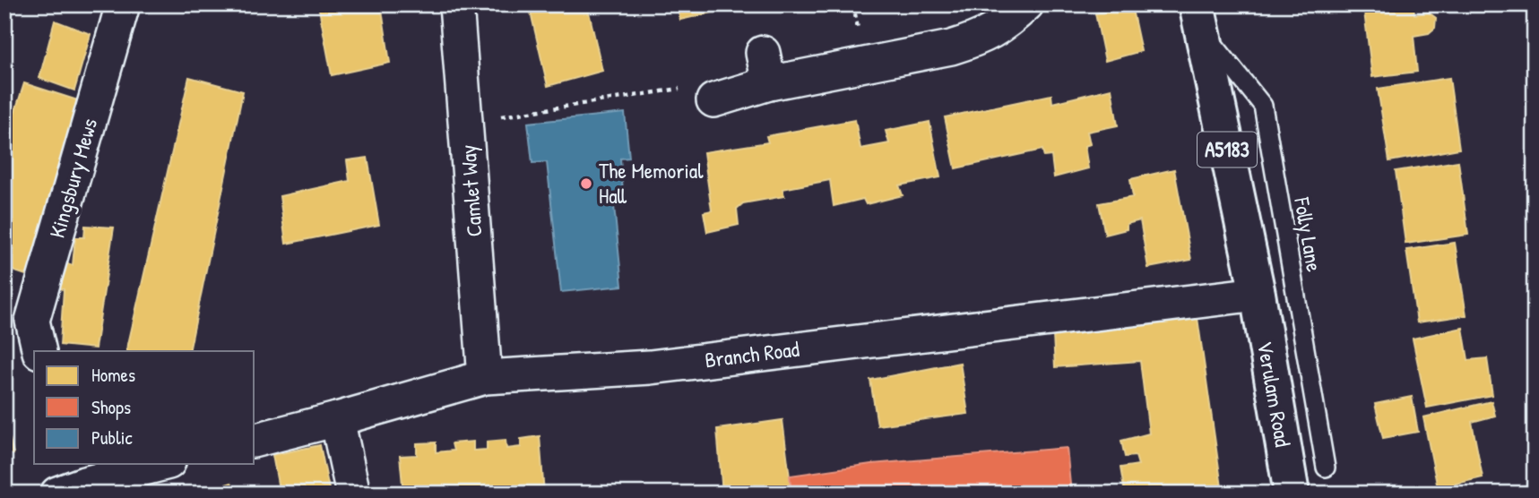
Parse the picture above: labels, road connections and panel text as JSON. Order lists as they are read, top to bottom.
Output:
{
  "streets": {
    "main road": ["A5183", "Verulam Road"],
    "street": ["Kingsbury Mews", "Camlet Way", "Branch Road"],
    "lane": ["Folly Lane"]
  },
  "crossings": [
    ["A5183", "Folly Lane"],
    ["A5183", "Branch Road"],
    ["A5183", "Verulam Road"],
    ["Camlet Way", "Branch Road"],
    ["Branch Road", "Verulam Road"]
  ],
  "places": ["The Memorial Hall"],
  "legend": ["Homes", "Shops", "Public"]
}
